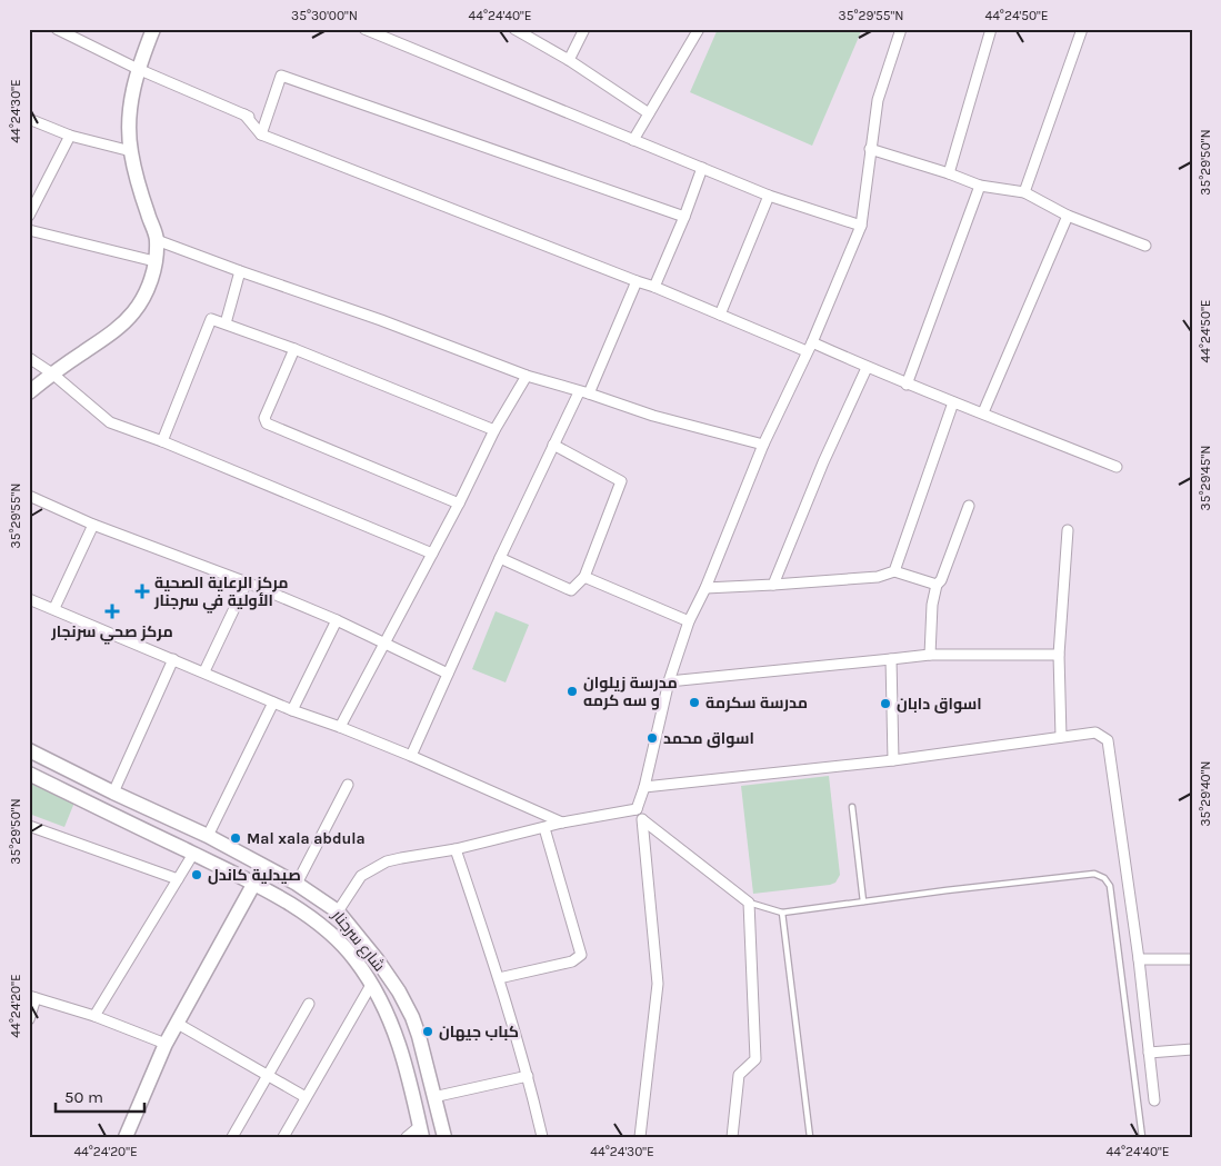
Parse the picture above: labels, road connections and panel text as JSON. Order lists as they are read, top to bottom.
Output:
{
  "streets": {
    "street": ["شارع سرجنار"]
  },
  "places": {
    "health": ["مركز الرعاية الصحية الأولية في سرجنار", "مركز صحي سرنجار"],
    "other": [
      "مدرسة زيلوان و سه كرمه",
      "مدرسة سكرمة",
      "اسواق دابان",
      "اسواق محمد",
      "Mal xala abdula",
      "صيدلية كاندل",
      "كباب جيهان"
    ]
  },
  "scale_bar": "50 m",
  "coordinates": [
    "35°30'00\"N",
    "44°24'40\"E",
    "35°29'55\"N",
    "44°24'50\"E",
    "44°24'30\"E",
    "35°29'50\"N",
    "35°29'45\"N",
    "35°29'40\"N",
    "44°24'20\"E"
  ]
}
